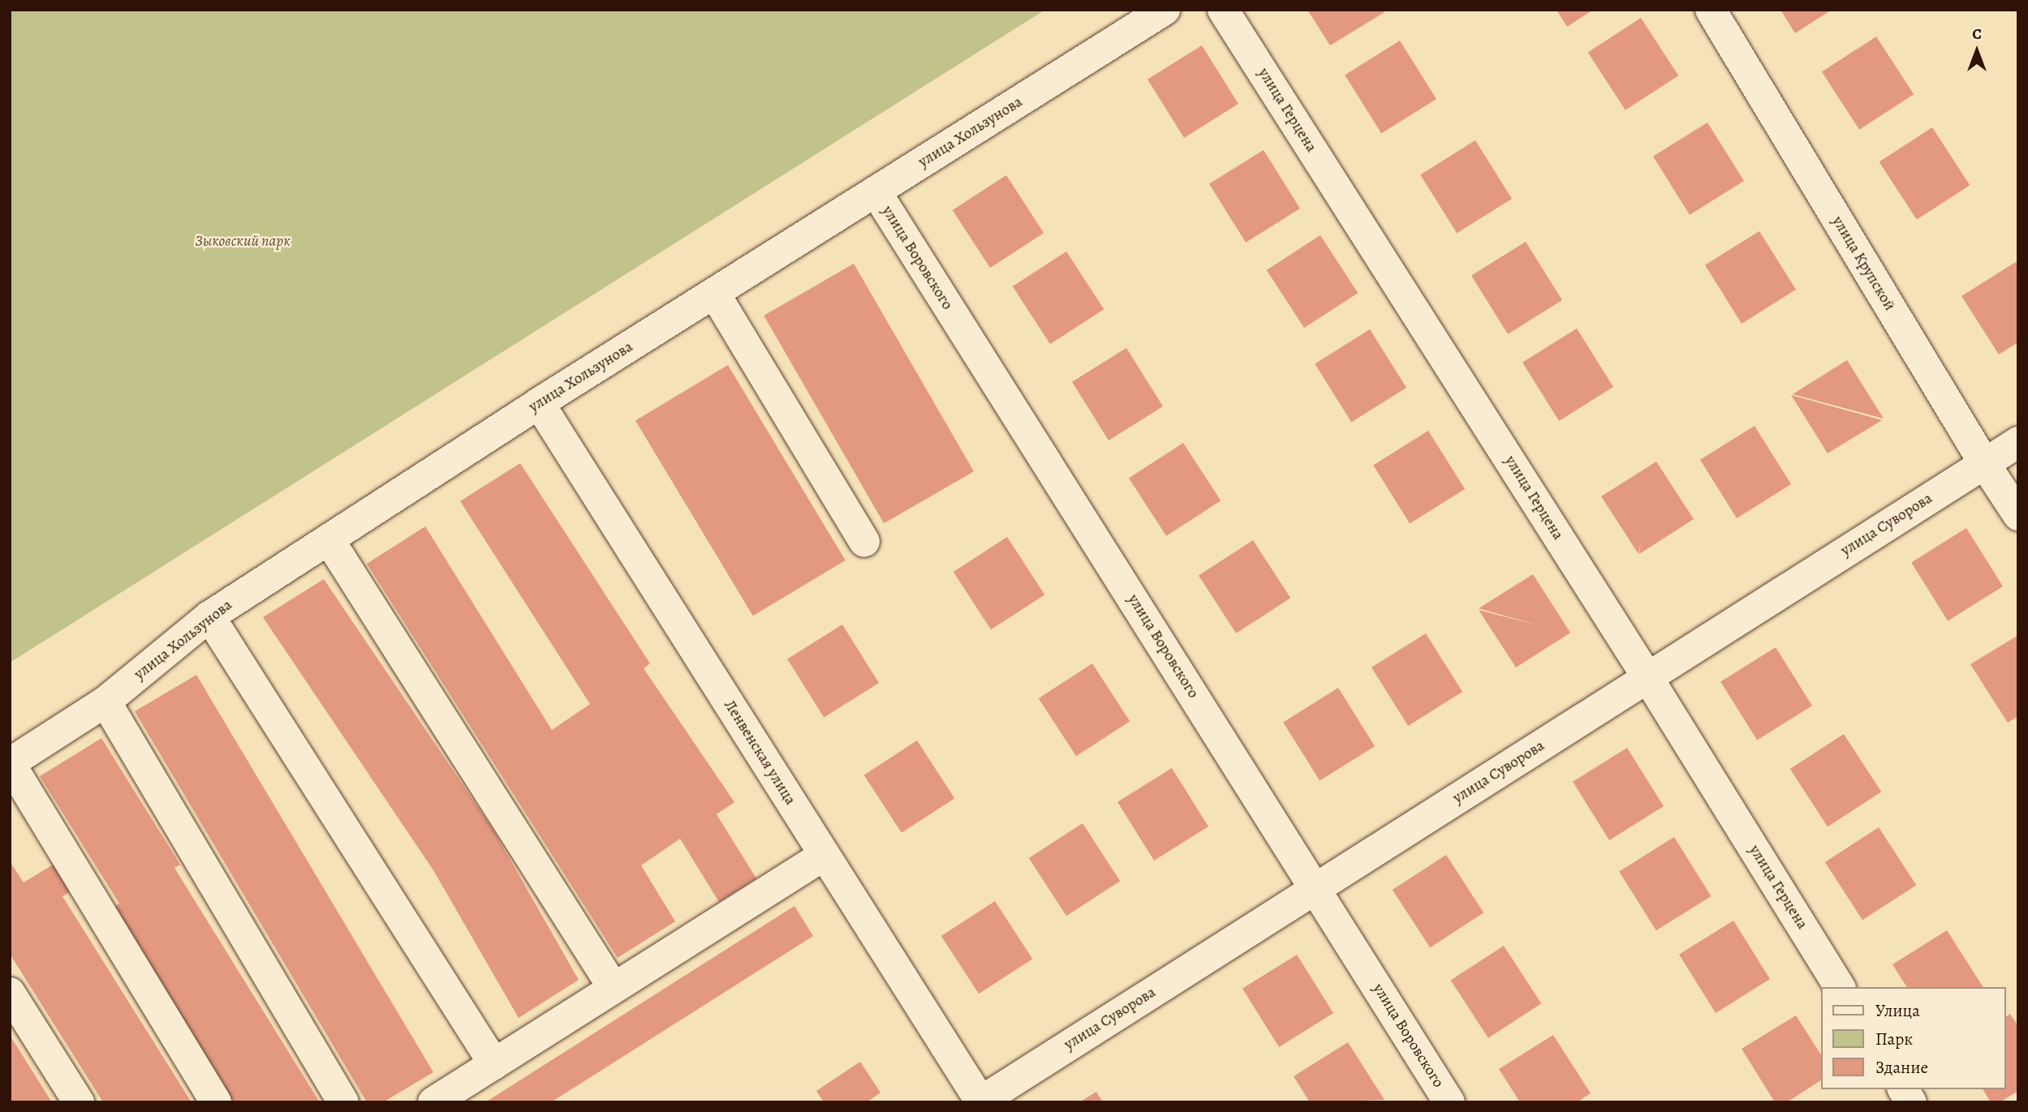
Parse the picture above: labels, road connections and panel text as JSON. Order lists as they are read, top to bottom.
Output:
{
  "streets": {
    "street": [
      "улица Герцена",
      "улица Хользунова",
      "улица Воровского",
      "улица Крупской",
      "улица Суворова",
      "Ленвенская улица"
    ]
  },
  "crossings": [
    ["улица Герцена", "улица Суворова"],
    ["улица Хользунова", "улица Воровского"],
    ["улица Хользунова", "Ленвенская улица"],
    ["улица Воровского", "улица Суворова"],
    ["улица Крупской", "улица Суворова"],
    ["улица Суворова", "Ленвенская улица"]
  ],
  "parks": ["Зыковский парк"],
  "legend": ["Улица", "Парк", "Здание"],
  "north": "top"
}
